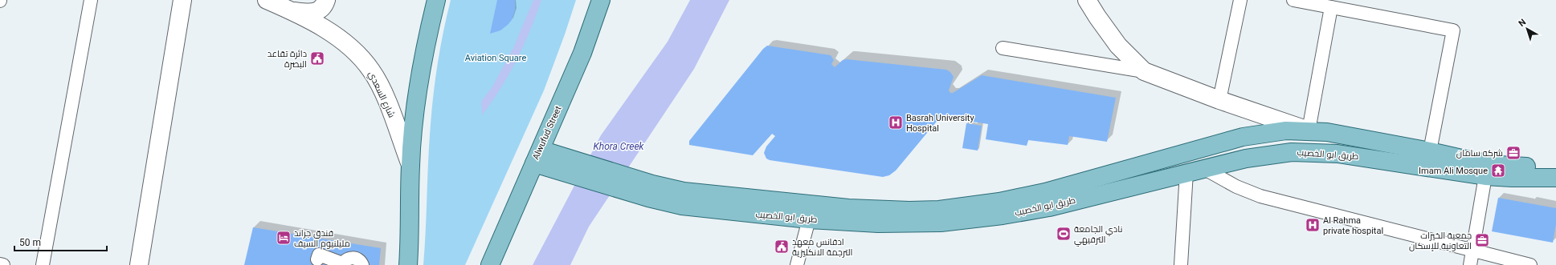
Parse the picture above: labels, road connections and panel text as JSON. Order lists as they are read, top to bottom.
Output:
{
  "streets": {
    "main road": ["Alwufud Street", "طريق ابو الخصيب"],
    "street": ["شارع السعدي"]
  },
  "crossings": [
    ["Alwufud Street", "طريق ابو الخصيب"]
  ],
  "water": ["Khora Creek"],
  "parks": ["Aviation Square"],
  "places": {
    "public building": ["دائرة تقاعد البصرة", "ادفانس معهد الترجمة الانكليزية"],
    "hospital": ["Basrah University Hospital", "Al Rahma private hospital"],
    "office": ["شركه سامان", "جمعية الخيرات التعاونية للإسكان"],
    "temple": ["Imam Ali Mosque"],
    "sports": ["نادي الجامعة الترفيهي"],
    "hotel": ["فندق جراند مليلنيوم السيف"]
  },
  "scale_bar": "50 m",
  "north": "top left"
}
